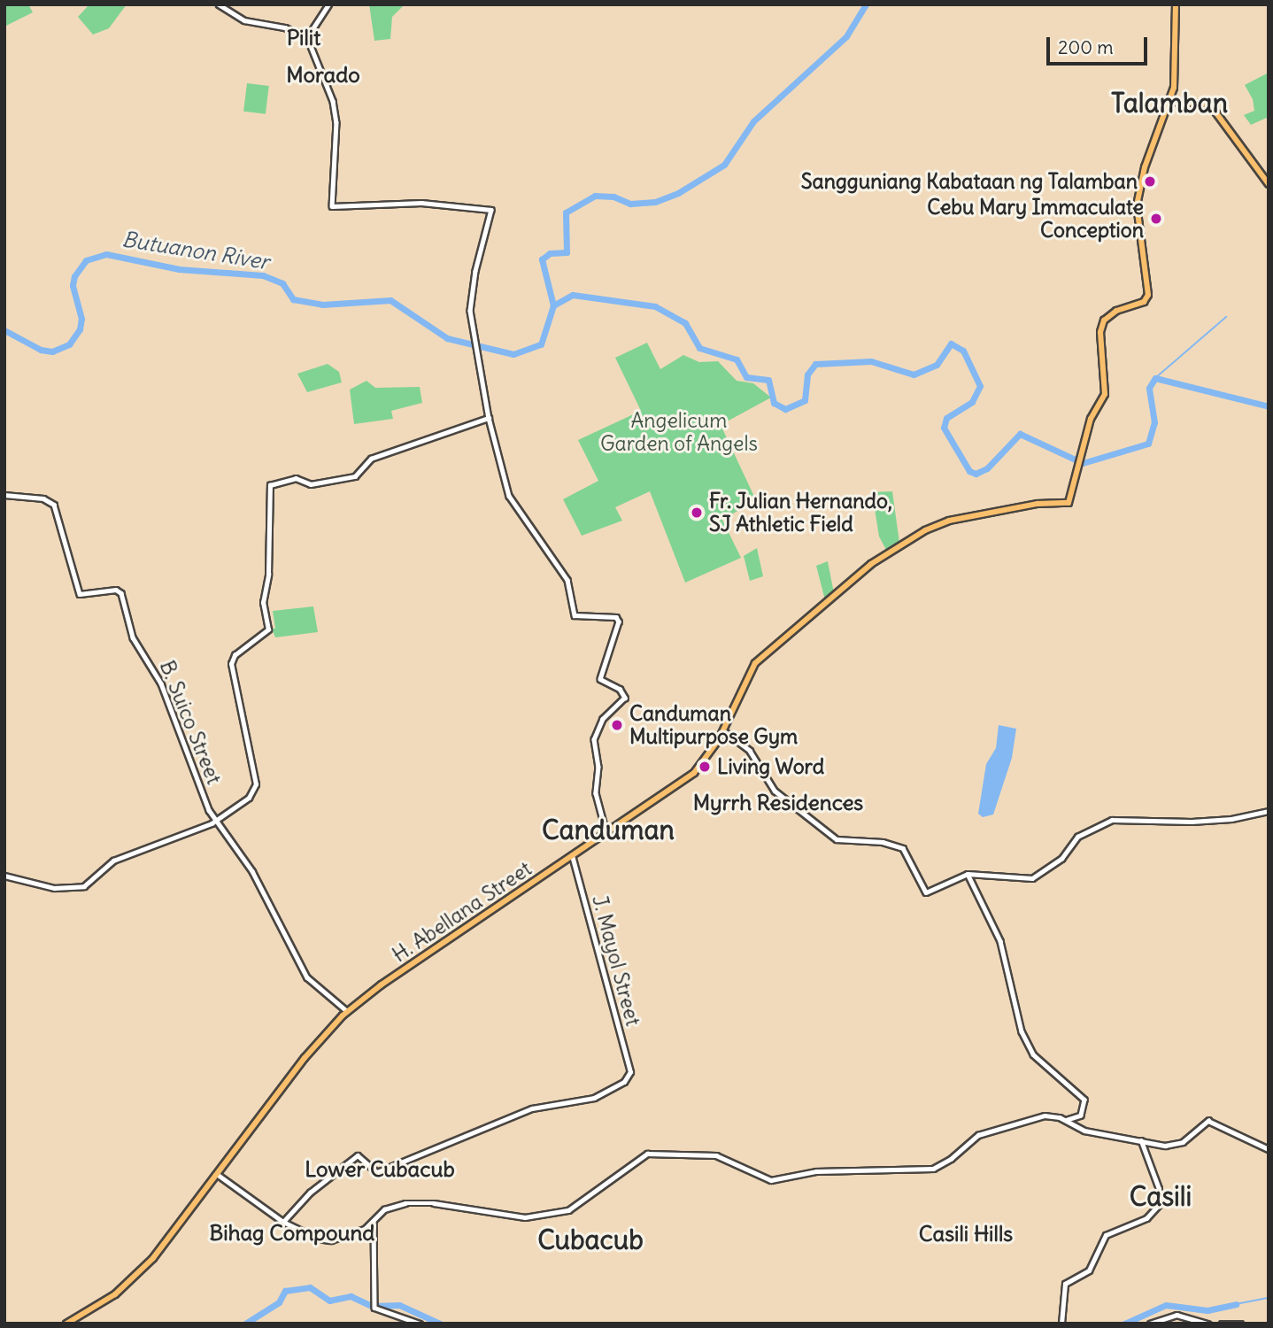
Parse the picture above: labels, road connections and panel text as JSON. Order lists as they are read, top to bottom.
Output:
{
  "streets": {
    "main road": ["H. Abellana Street"],
    "street": ["B. Suico Street", "J. Mayol Street"]
  },
  "crossings": [
    ["B. Suico Street", "H. Abellana Street"],
    ["H. Abellana Street", "J. Mayol Street"]
  ],
  "districts": [
    "Pilit",
    "Morado",
    "Talamban",
    "Myrrh Residences",
    "Canduman",
    "Lower Cubacub",
    "Casili",
    "Bihag Compound",
    "Casili Hills",
    "Cubacub"
  ],
  "water": ["Butuanon River"],
  "parks": ["Angelicum Garden of Angels"],
  "places": [
    "Sangguniang Kabataan ng Talamban",
    "Cebu Mary Immaculate Conception",
    "Fr. Julian Hernando, SJ Athletic Field",
    "Canduman Multipurpose Gym",
    "Living Word"
  ],
  "scale_bar": "200 m"
}
